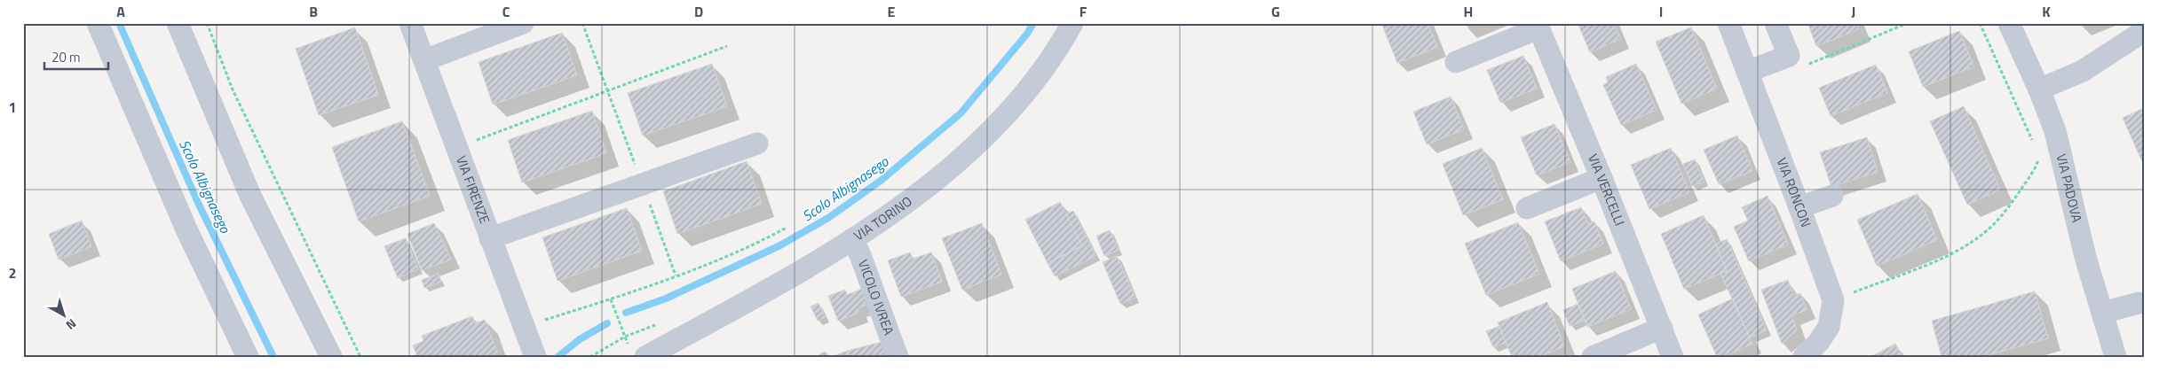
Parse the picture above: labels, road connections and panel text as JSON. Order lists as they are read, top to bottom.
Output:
{
  "streets": {
    "street": [
      "VIA PADOVA",
      "VIA FIRENZE",
      "VIA VERCELLI",
      "VIA RONCON",
      "VIA TORINO",
      "VICOLO IVREA"
    ]
  },
  "crossings": [
    ["VIA TORINO", "VICOLO IVREA"]
  ],
  "water": ["Scolo Albignasego"],
  "scale_bar": "20 m",
  "north": "bottom right",
  "grid": {
    "columns": [
      "A",
      "B",
      "C",
      "D",
      "E",
      "F",
      "G",
      "H",
      "I",
      "J",
      "K"
    ],
    "rows": ["1", "2"]
  }
}
